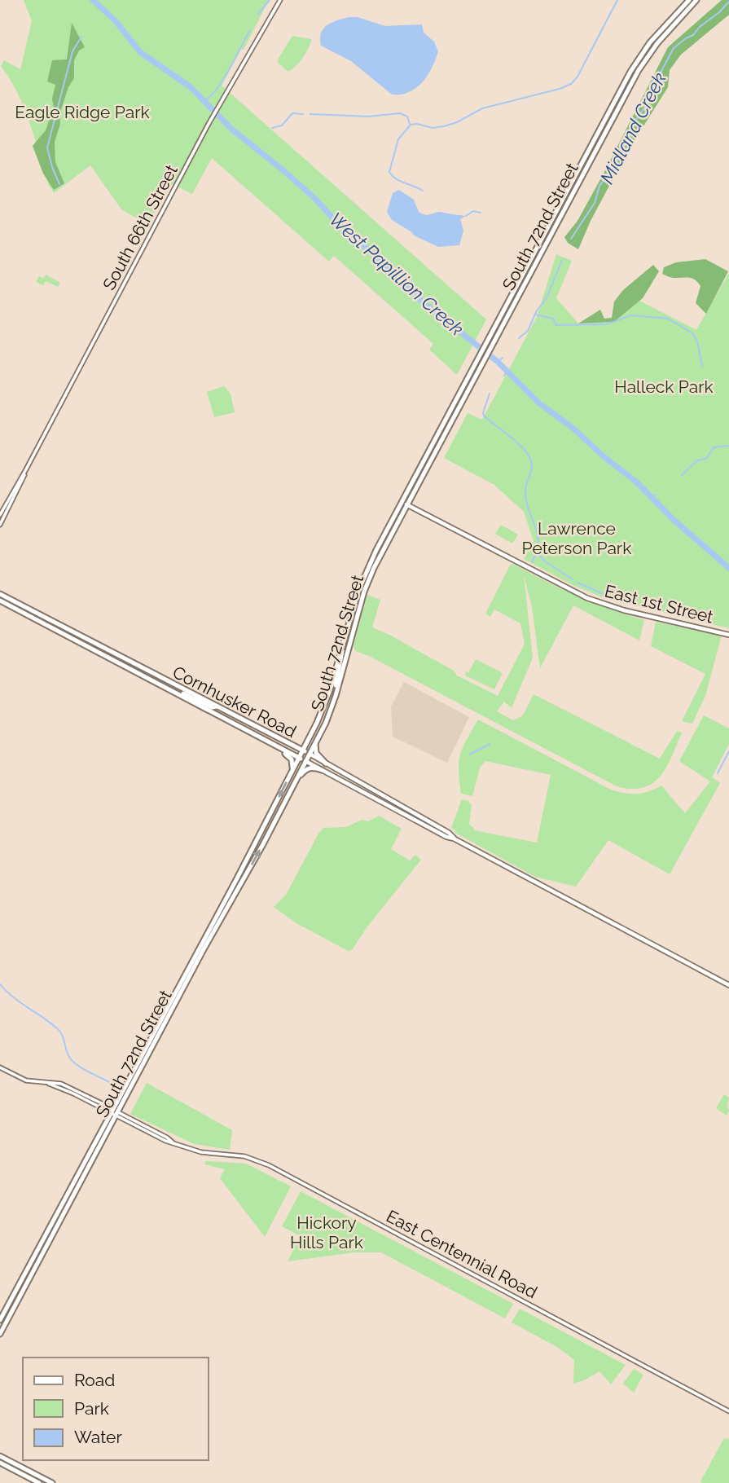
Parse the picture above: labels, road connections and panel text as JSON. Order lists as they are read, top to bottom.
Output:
{
  "streets": {
    "main road": ["South 72nd Street", "East 1st Street", "Cornhusker Road"],
    "street": ["South 66th Street", "East Centennial Road"]
  },
  "crossings": [
    ["South 72nd Street", "East 1st Street"],
    ["South 72nd Street", "Cornhusker Road"],
    ["South 72nd Street", "East Centennial Road"]
  ],
  "water": ["Midland Creek", "West Papillion Creek"],
  "parks": [
    "Eagle Ridge Park",
    "Halleck Park",
    "Lawrence Peterson Park",
    "Hickory Hills Park"
  ],
  "legend": ["Road", "Park", "Water"]
}
